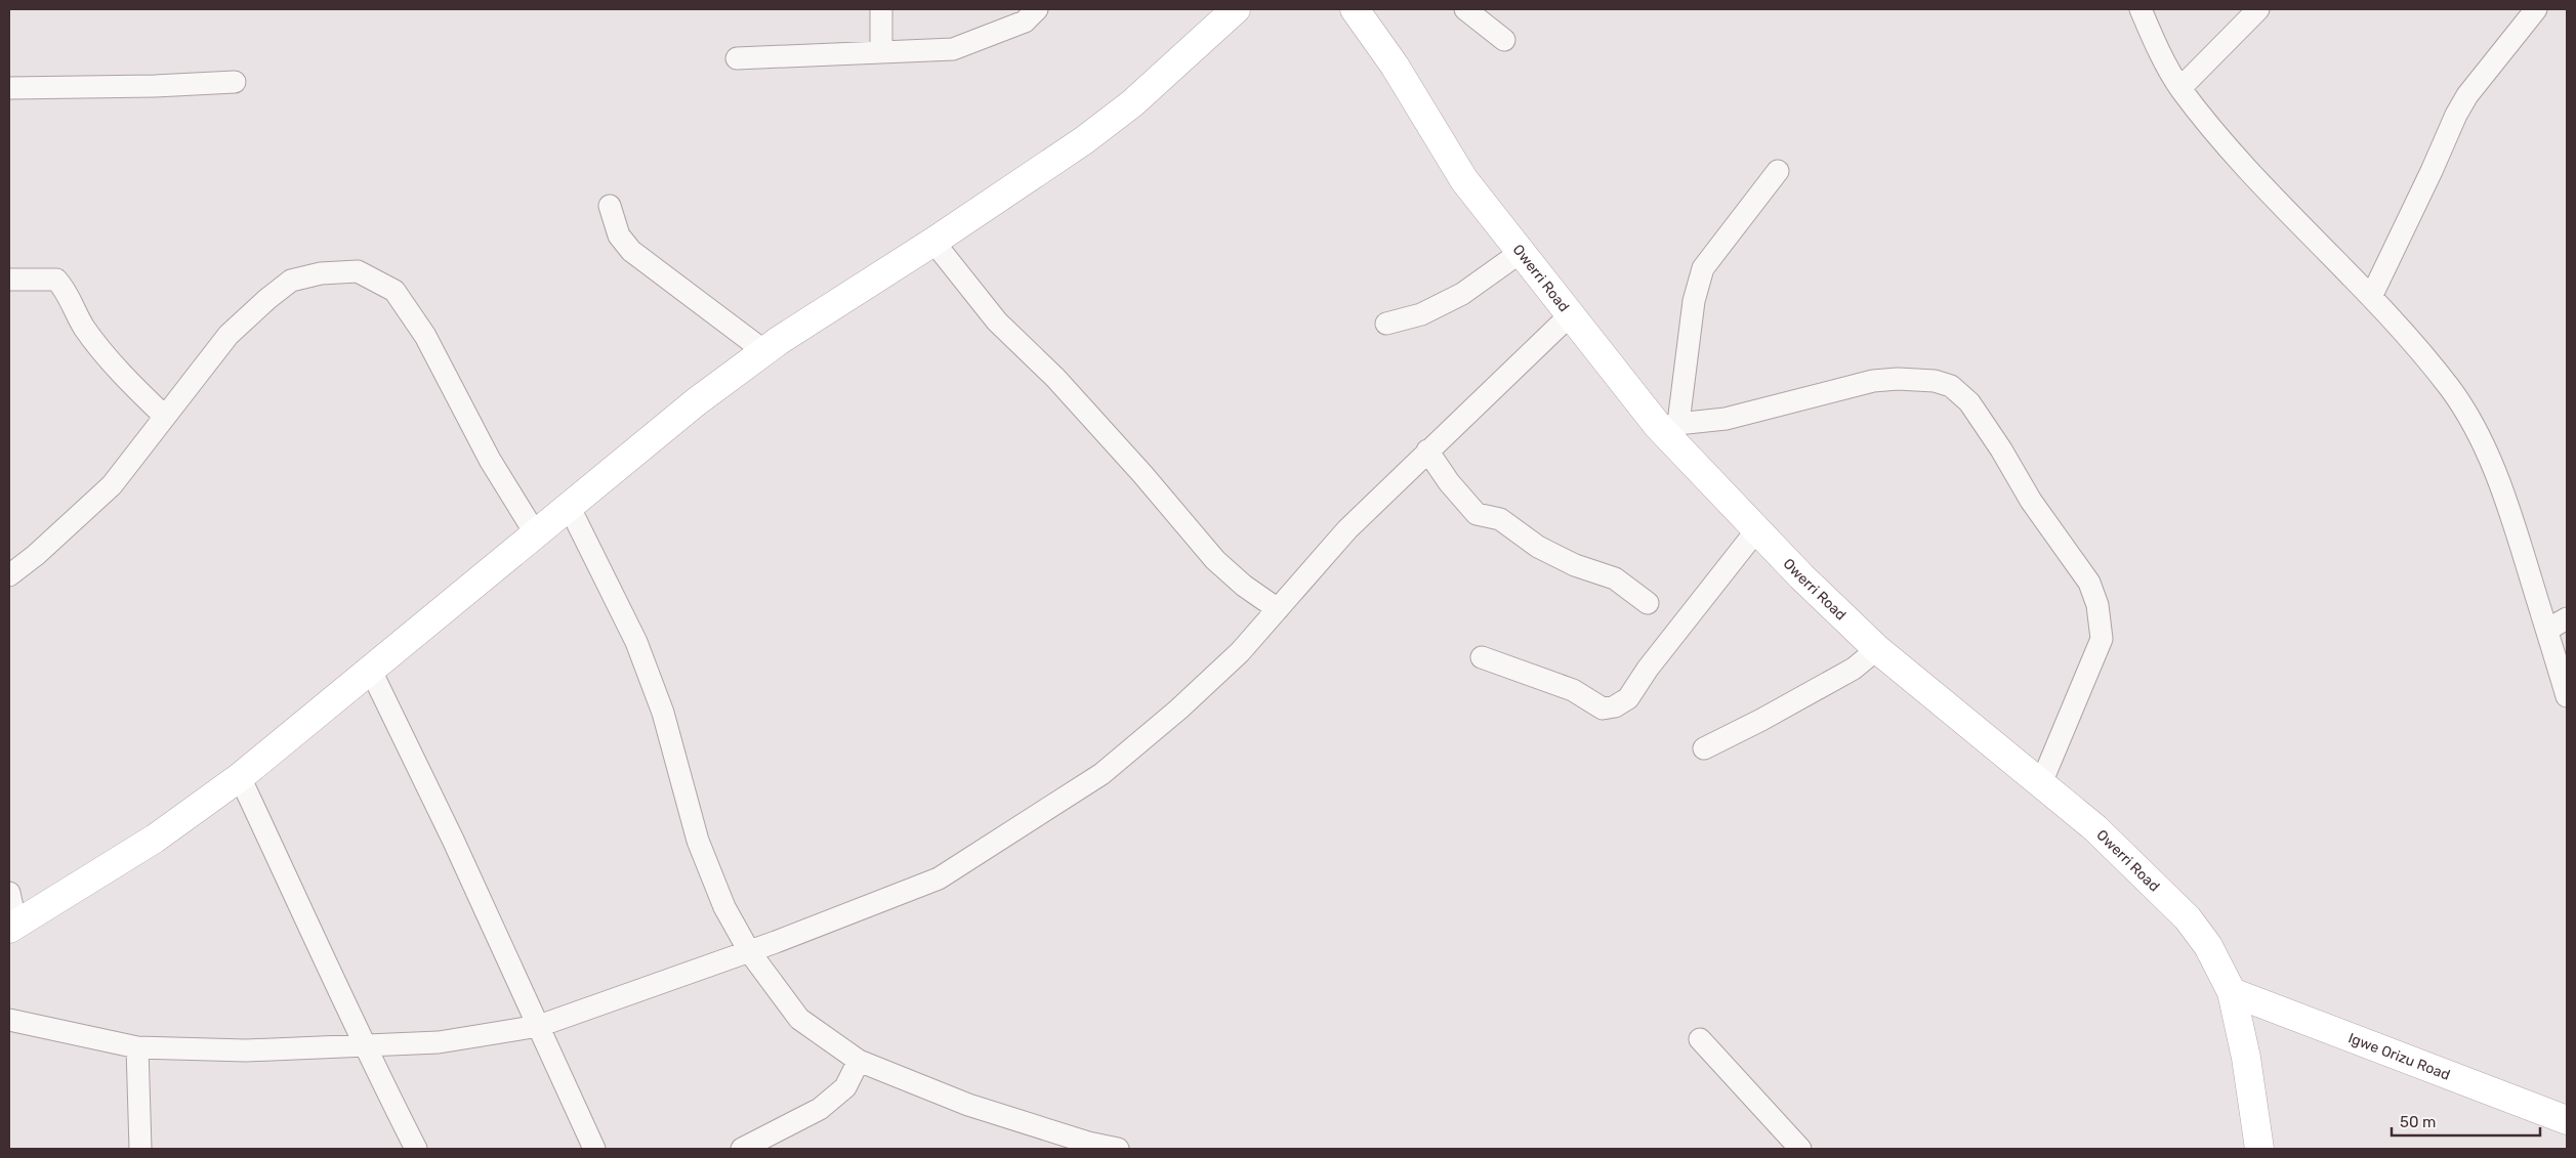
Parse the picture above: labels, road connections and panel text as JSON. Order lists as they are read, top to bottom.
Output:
{
  "streets": {
    "main road": ["Owerri Road", "Igwe Orizu Road"]
  },
  "crossings": [
    ["Owerri Road", "Igwe Orizu Road"]
  ],
  "scale_bar": "50 m"
}
